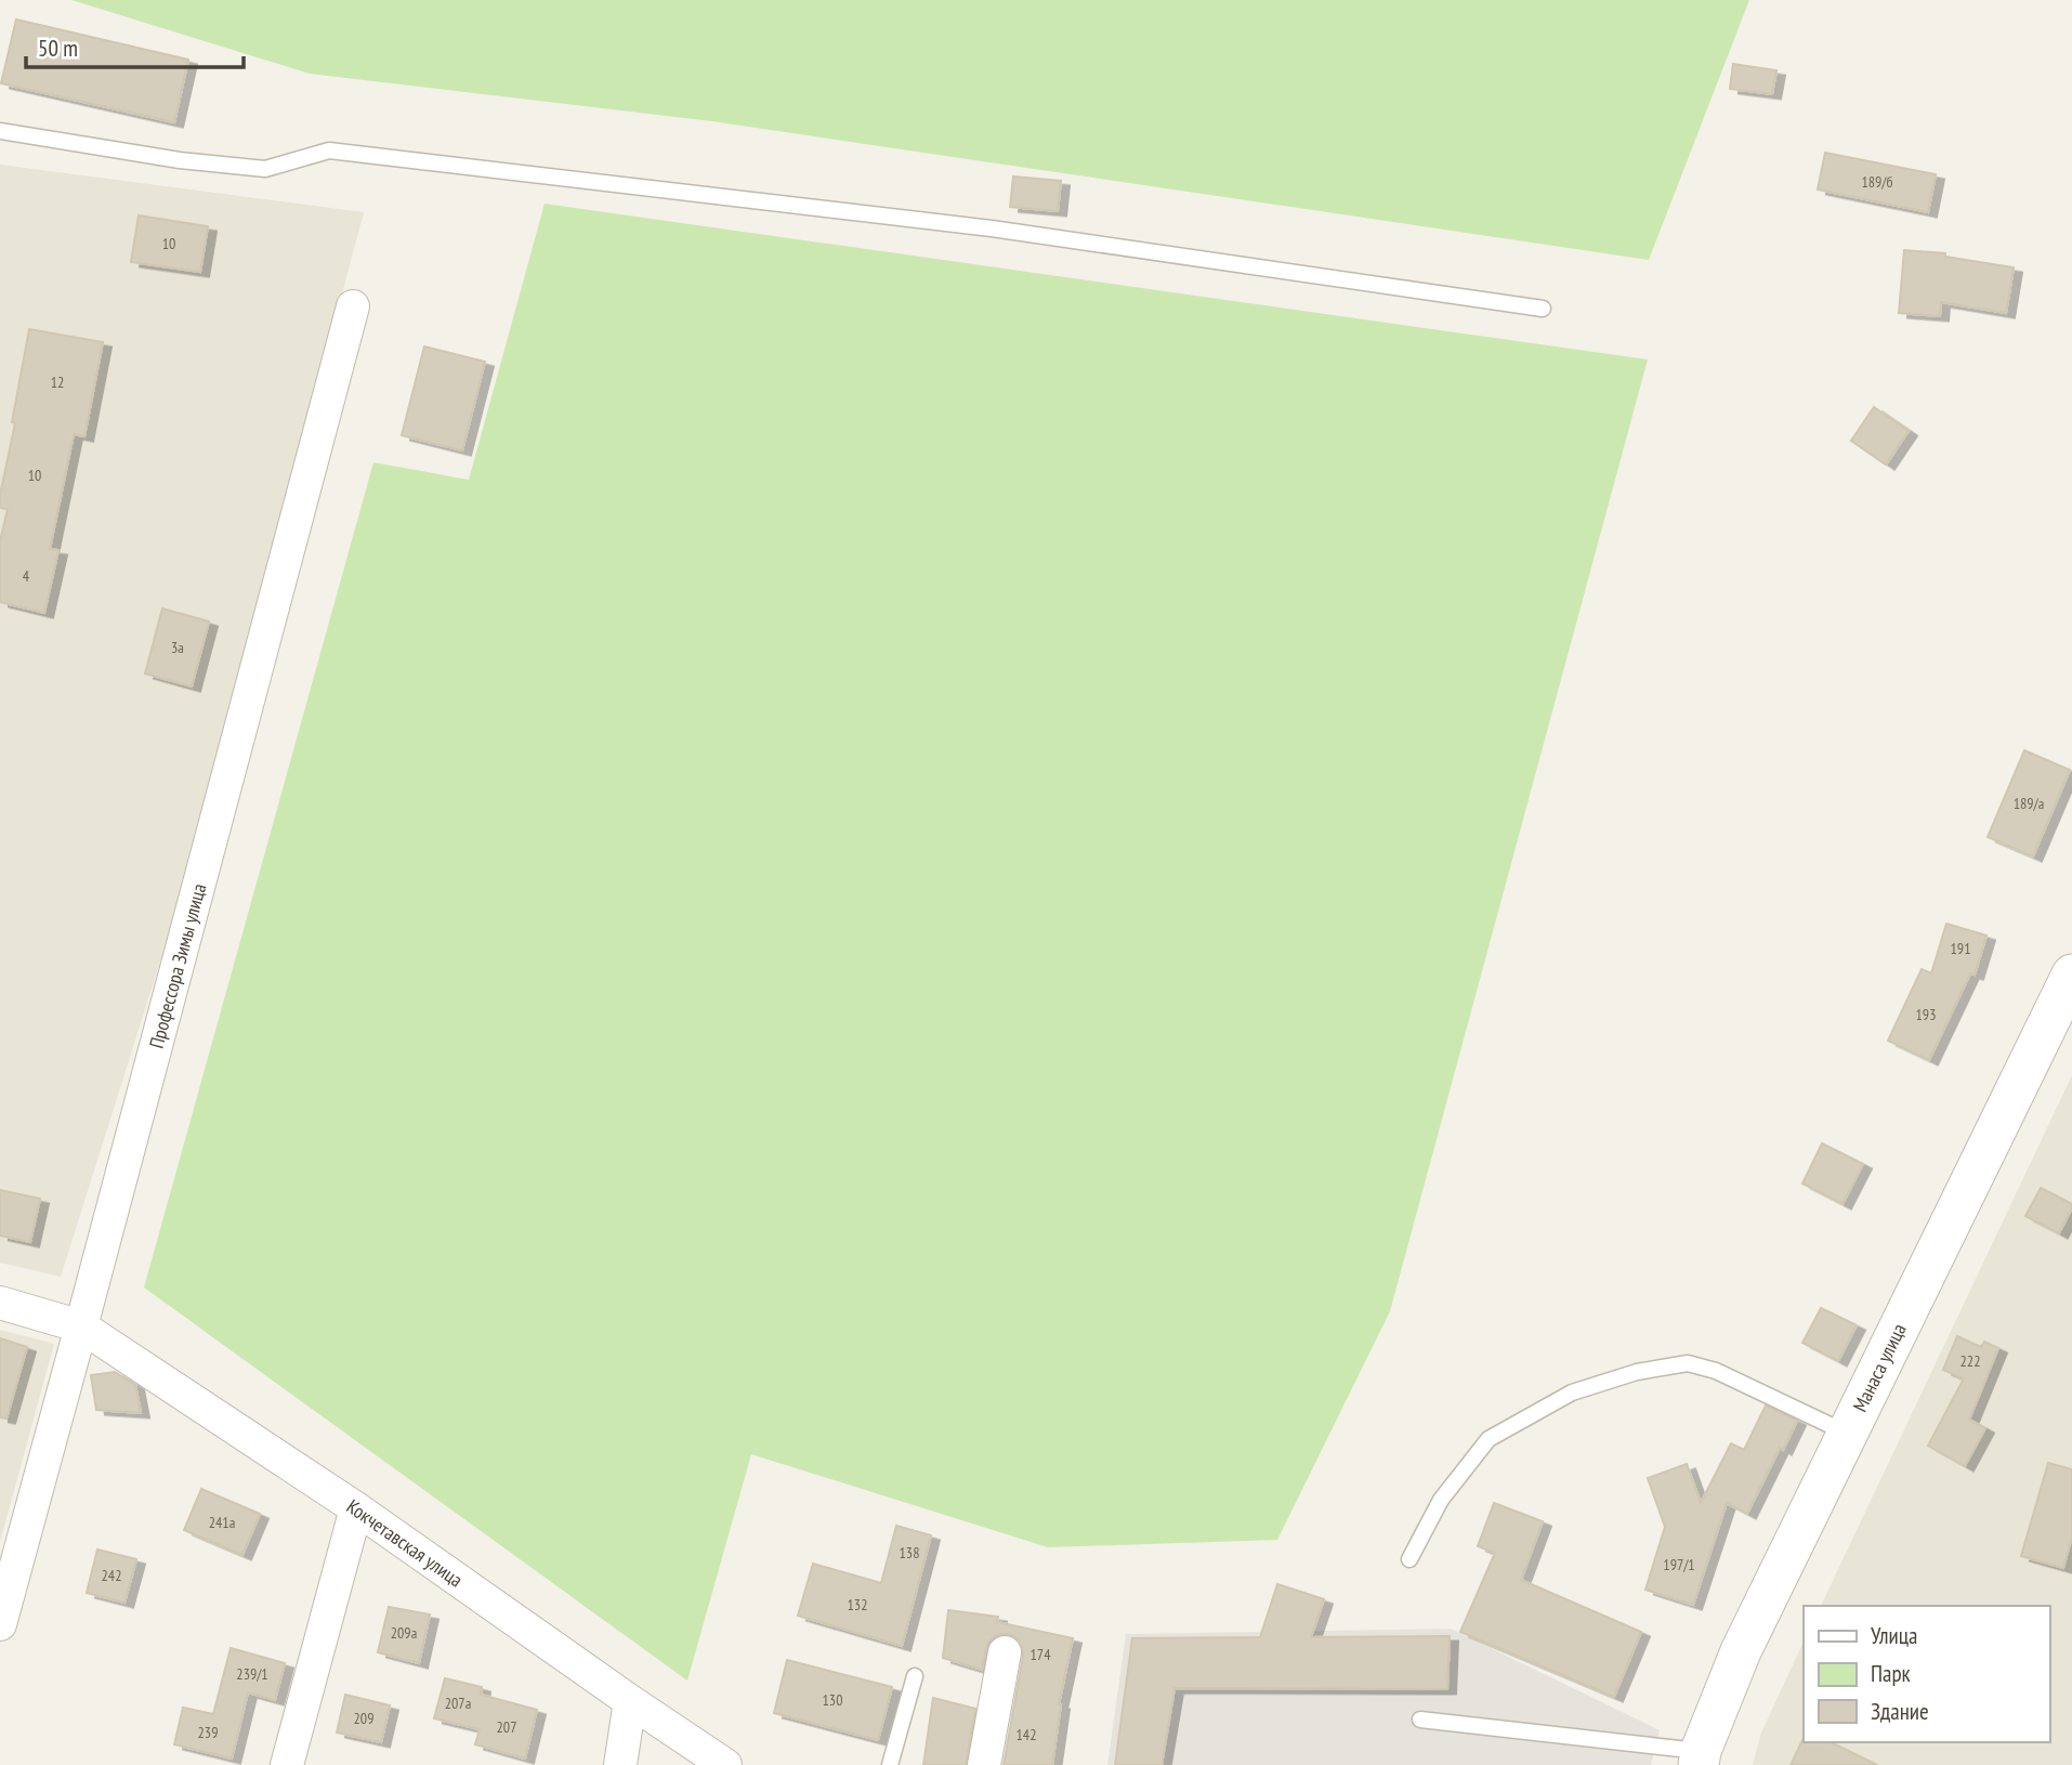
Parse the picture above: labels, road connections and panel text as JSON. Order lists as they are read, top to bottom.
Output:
{
  "streets": {
    "street": ["Профессора Зимы улица", "Манаса улица", "Кокчетавская улица"]
  },
  "crossings": [
    ["Профессора Зимы улица", "Кокчетавская улица"]
  ],
  "house_numbers": [
    "189/б",
    "10",
    "12",
    "10",
    "4",
    "3а",
    "189/а",
    "191",
    "193",
    "222",
    "241а",
    "138",
    "197/1",
    "242",
    "132",
    "209а",
    "174",
    "239/1",
    "130",
    "207а",
    "209",
    "207",
    "239",
    "142"
  ],
  "legend": ["Улица", "Парк", "Здание"],
  "scale_bar": "50 m"
}
